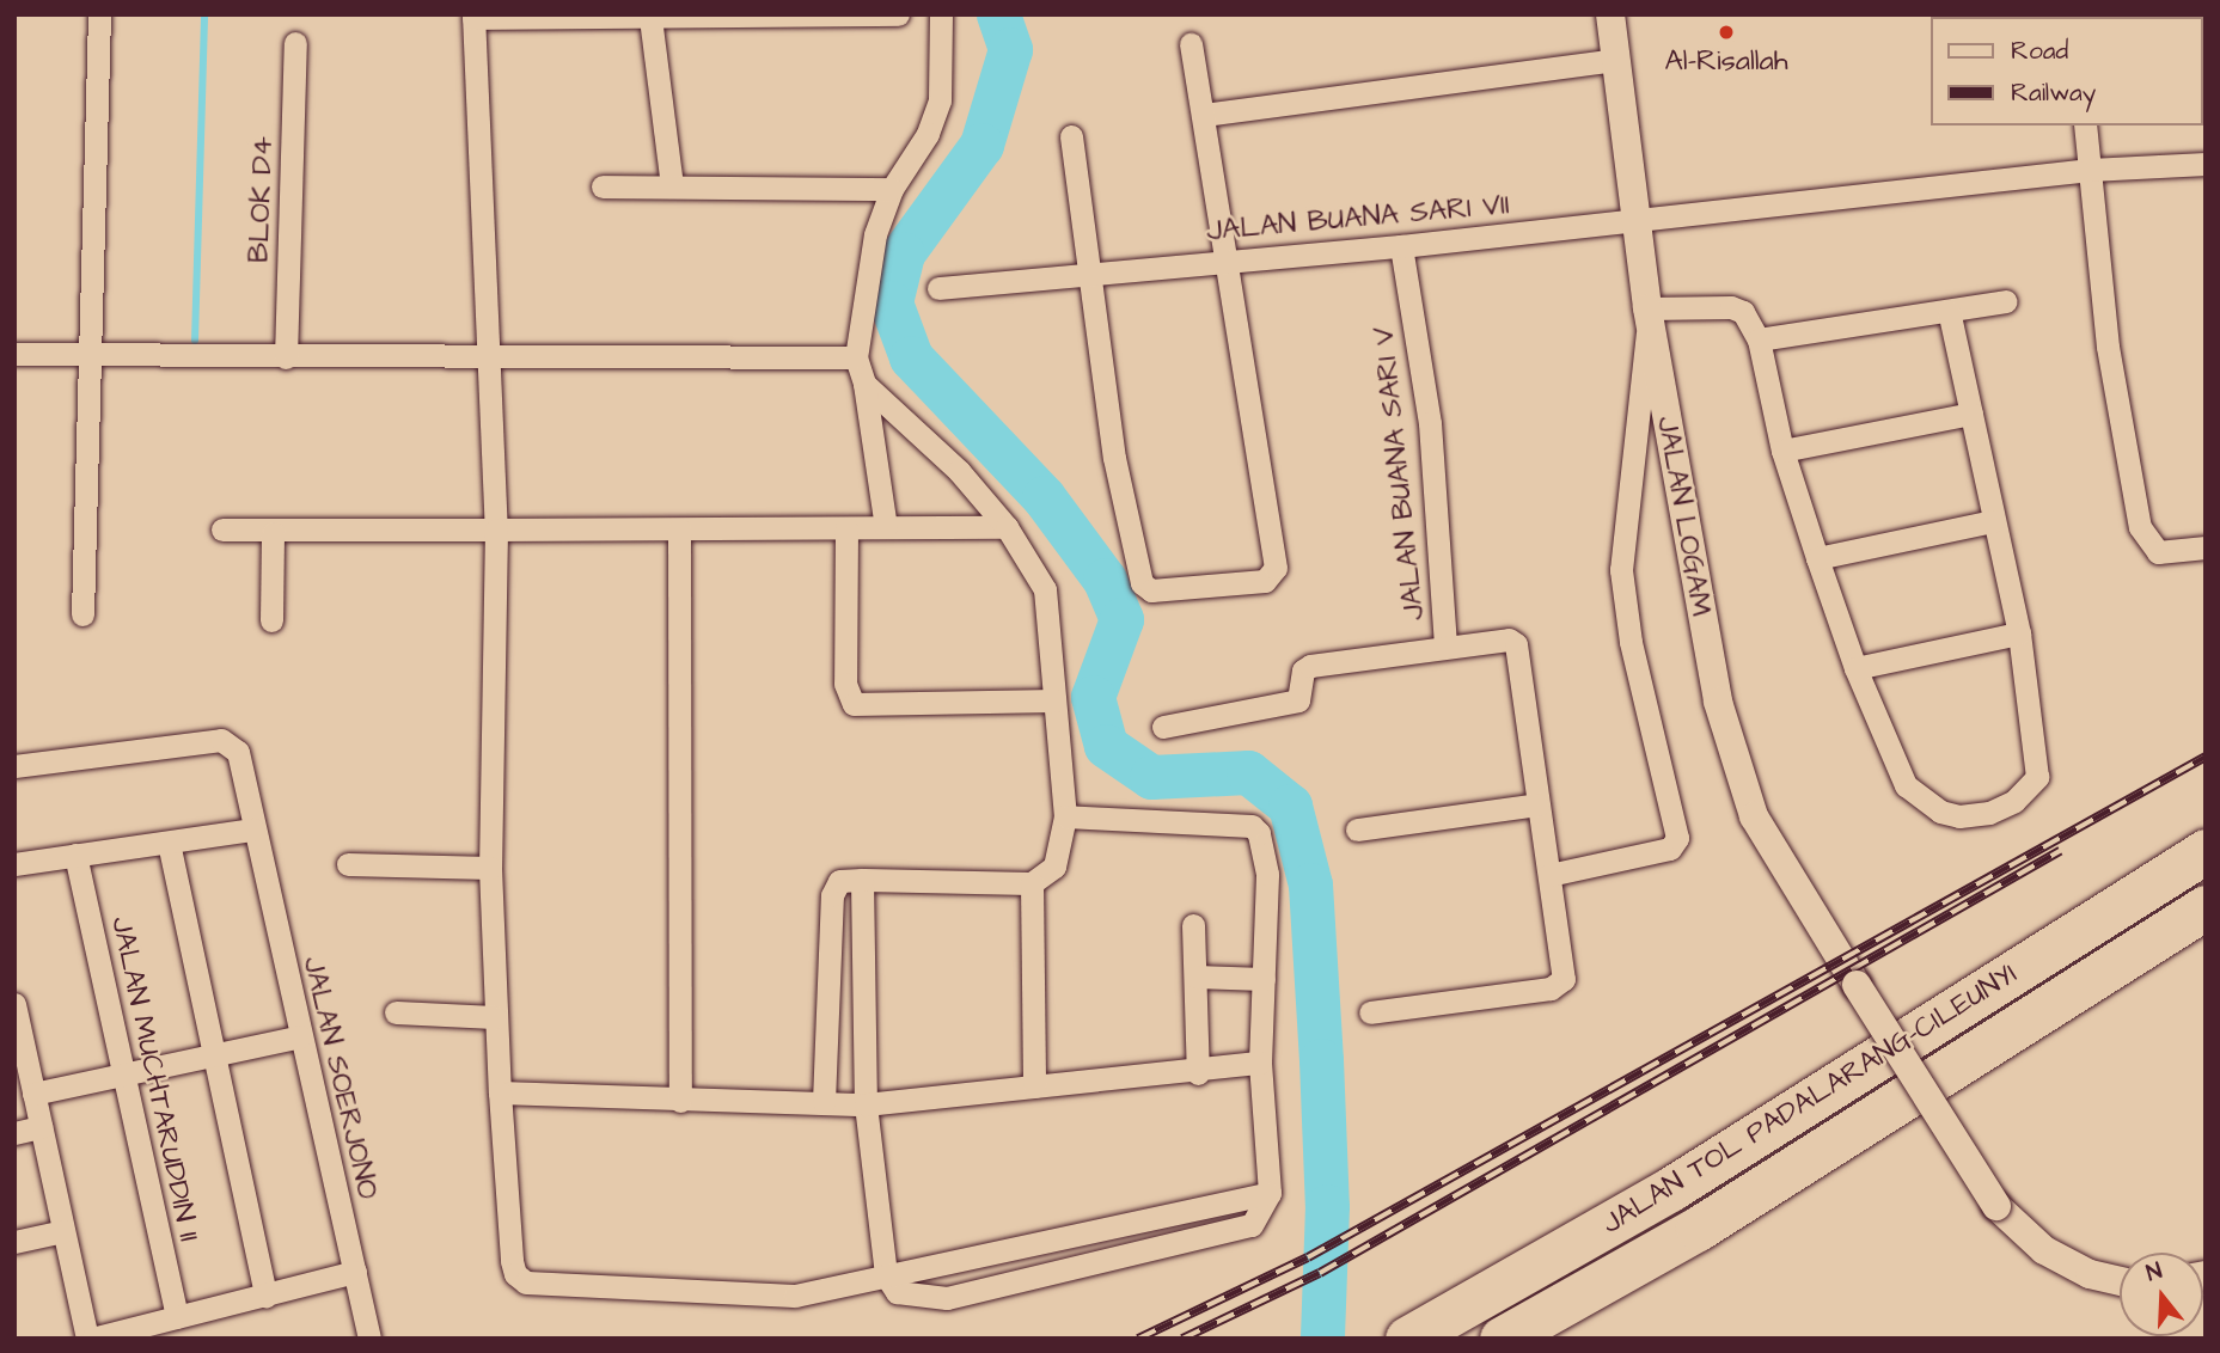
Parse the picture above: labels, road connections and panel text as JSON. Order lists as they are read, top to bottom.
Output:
{
  "streets": {
    "highway": ["JALAN TOL PADALARANG–CILEUNYI"],
    "street": [
      "BLOK D4",
      "JALAN BUANA SARI VII",
      "JALAN BUANA SARI V",
      "JALAN LOGAM",
      "JALAN SOERJONO",
      "JALAN MUCHTARUDDIN II"
    ]
  },
  "crossings": [
    ["JALAN BUANA SARI VII", "JALAN BUANA SARI V"],
    ["JALAN BUANA SARI VII", "JALAN LOGAM"]
  ],
  "places": ["Al-Risallah"],
  "legend": ["Road", "Railway"],
  "north": "top"
}
